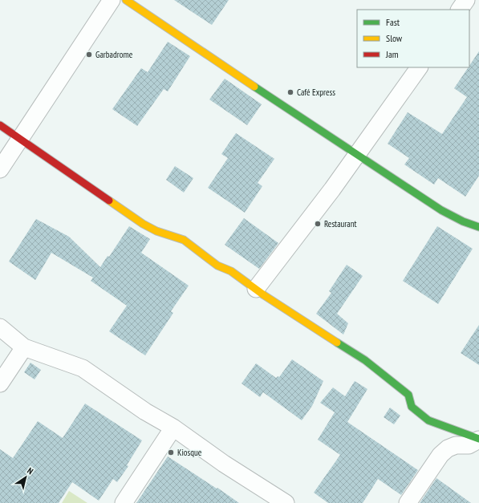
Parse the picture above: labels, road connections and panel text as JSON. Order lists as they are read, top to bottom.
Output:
{
  "places": [
    "Garbadrome",
    "Café Express",
    "Restaurant",
    "Kiosque"
  ],
  "legend": ["Fast", "Slow", "Jam"],
  "north": "top right"
}
